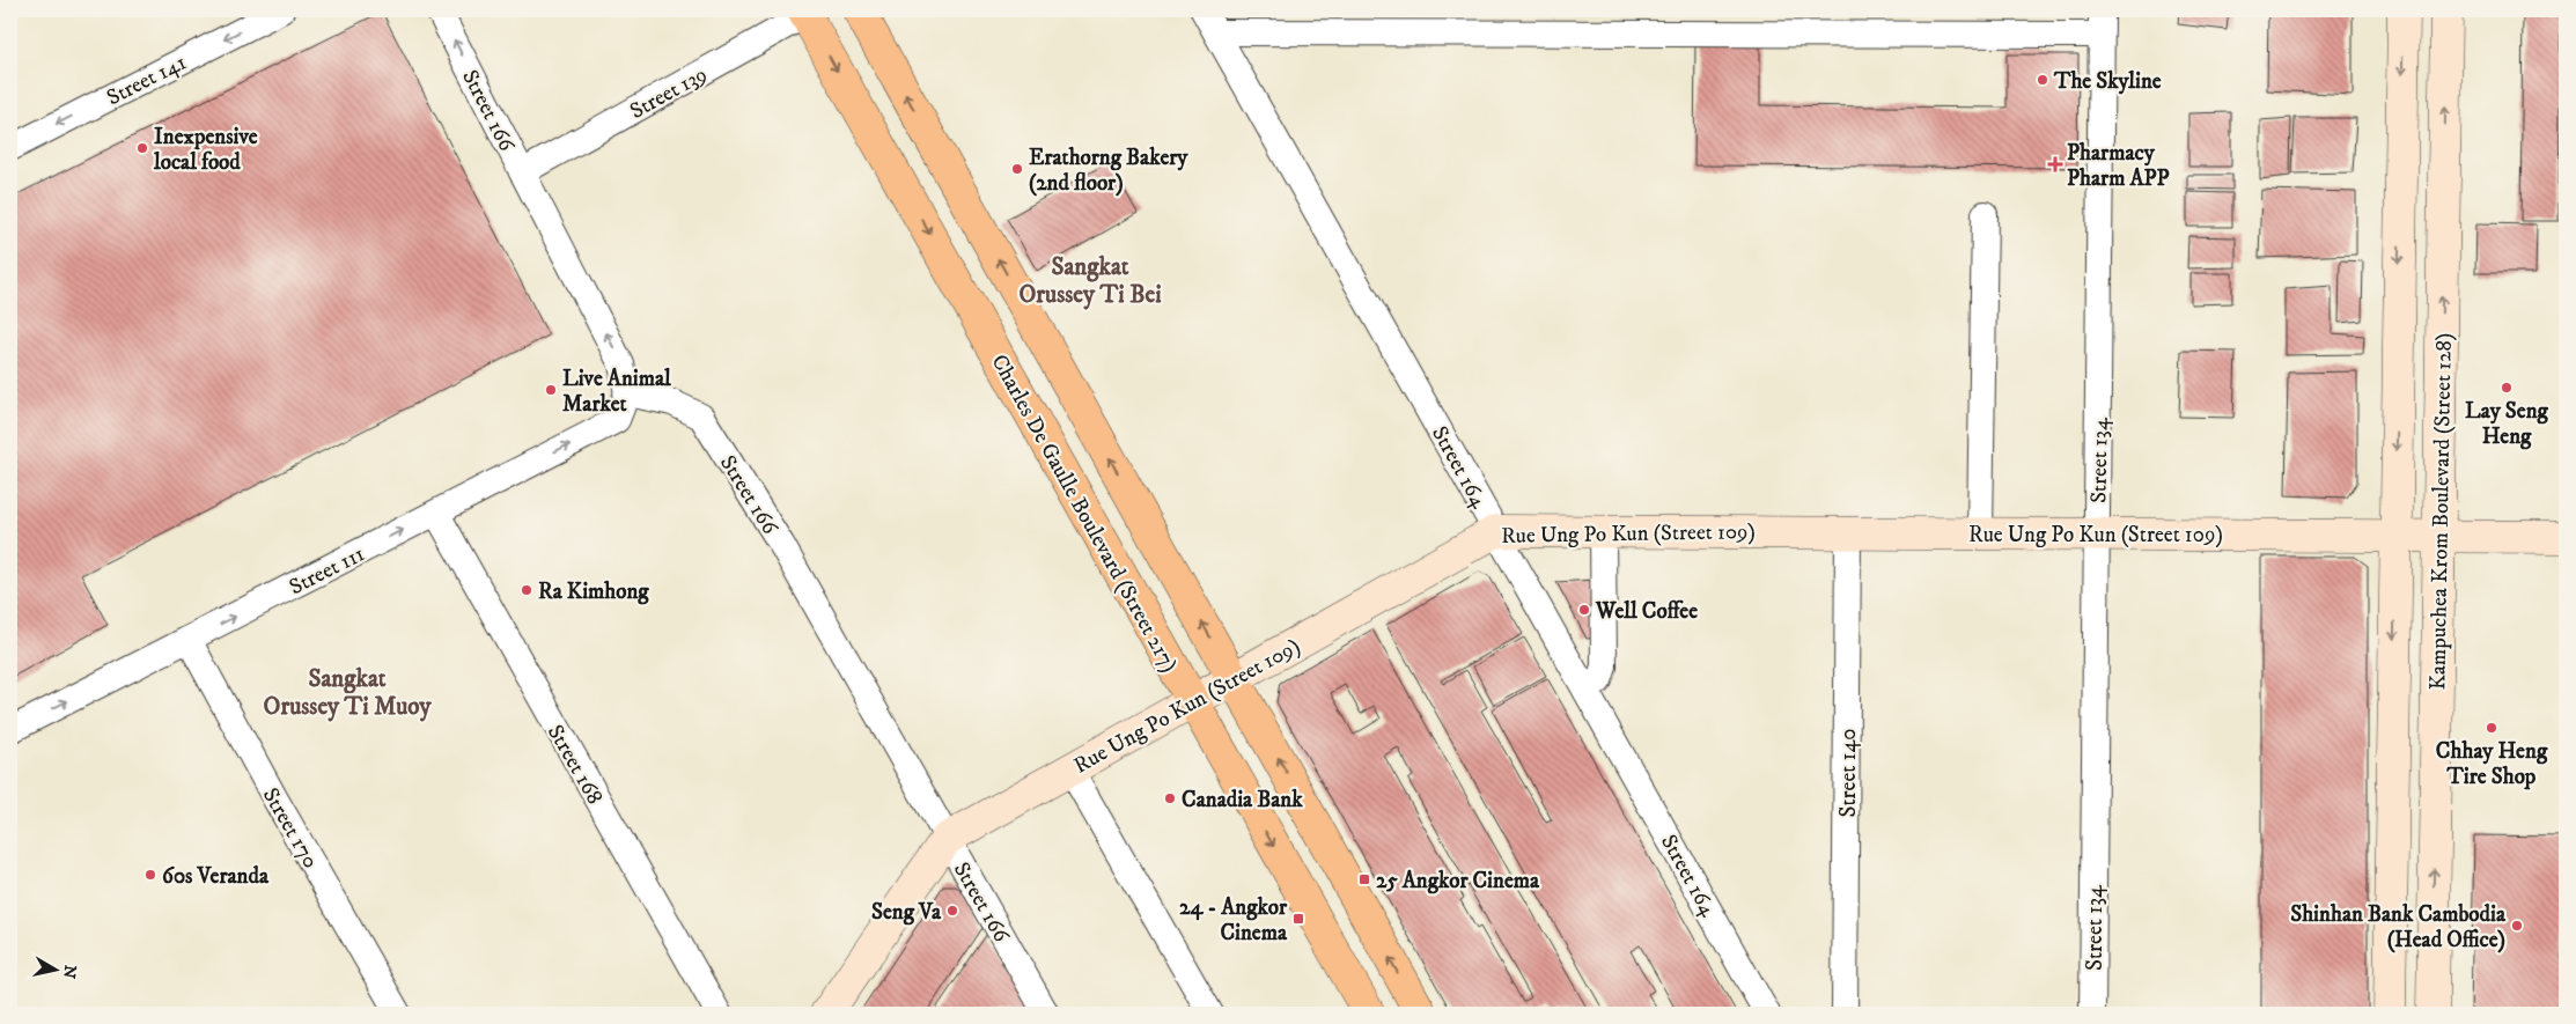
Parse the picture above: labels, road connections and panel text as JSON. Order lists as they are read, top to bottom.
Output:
{
  "streets": {
    "main road": ["Kampuchea Krom Boulevard (Street 128)", "Charles De Gaulle Boulevard (Street 217)", "Rue Ung Po Kun (Street 109)"],
    "street": [
      "Street 141",
      "Street 139",
      "Street 166",
      "Street 134",
      "Street 164",
      "Street 111",
      "Street 168",
      "Street 140",
      "Street 170"
    ]
  },
  "crossings": [
    ["Street 139", "Street 166"],
    ["Street 139", "Charles De Gaulle Boulevard (Street 217)"],
    ["Street 166", "Rue Ung Po Kun (Street 109)"],
    ["Street 166", "Street 111"],
    ["Street 134", "Rue Ung Po Kun (Street 109)"],
    ["Street 164", "Rue Ung Po Kun (Street 109)"],
    ["Kampuchea Krom Boulevard (Street 128)", "Rue Ung Po Kun (Street 109)"],
    ["Charles De Gaulle Boulevard (Street 217)", "Rue Ung Po Kun (Street 109)"],
    ["Rue Ung Po Kun (Street 109)", "Street 140"],
    ["Street 111", "Street 168"],
    ["Street 111", "Street 170"]
  ],
  "one_way": ["Street 141", "Street 166", "Street 111"],
  "districts": ["Sangkat Orussey Ti Bei", "Sangkat Orussey Ti Muoy"],
  "places": {
    "other": [
      "The Skyline",
      "Inexpensive local food",
      "Erathorng Bakery (2nd floor)",
      "Lay Seng Heng",
      "Live Animal Market",
      "Ra Kimhong",
      "Well Coffee",
      "Chhay Heng Tire Shop",
      "Canadia Bank",
      "60s Veranda",
      "Seng Va",
      "Shinhan Bank Cambodia (Head Office)"
    ],
    "health": ["Pharmacy Pharm APP"],
    "transit": ["25 Angkor Cinema", "24 - Angkor Cinema"]
  },
  "north": "right"
}
